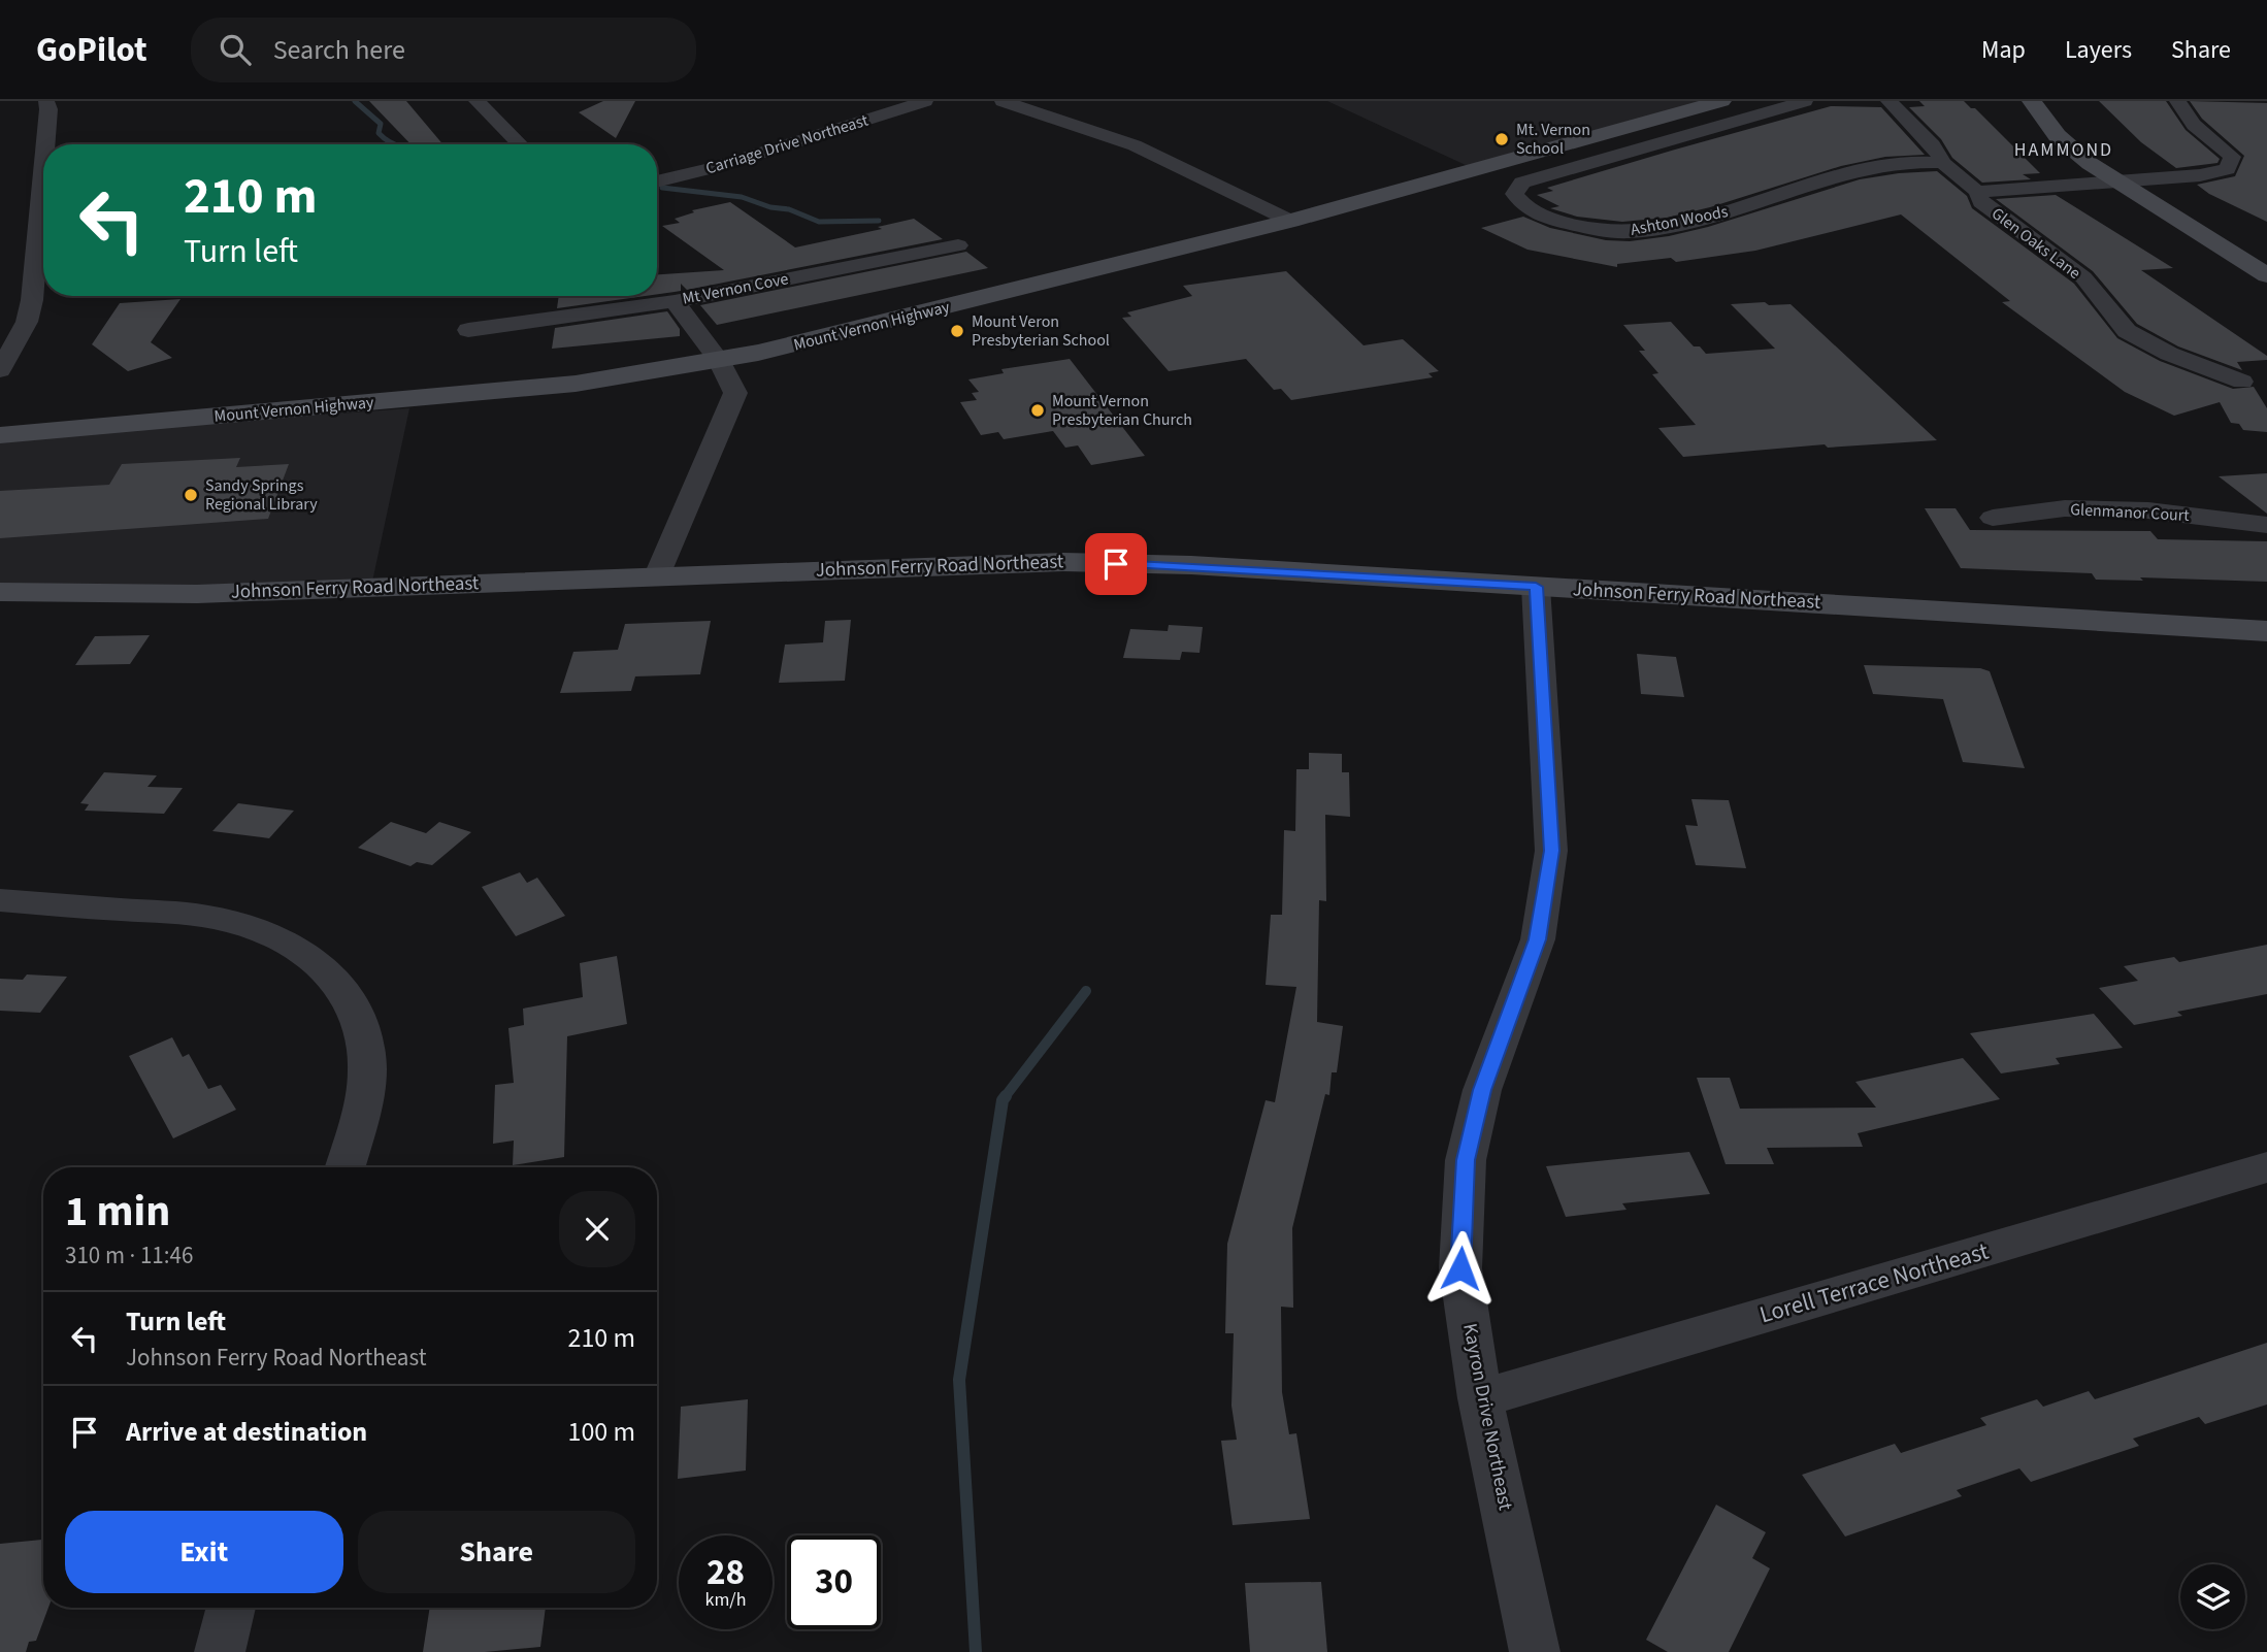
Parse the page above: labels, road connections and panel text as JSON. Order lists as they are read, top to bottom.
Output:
{
  "streets": {
    "street": [
      "Carriage Drive Northeast",
      "Ashton Woods",
      "Glen Oaks Lane",
      "Mt Vernon Cove",
      "Mount Vernon Highway",
      "Glenmanor Court",
      "Johnson Ferry Road Northeast",
      "Lorell Terrace Northeast",
      "Kayron Drive Northeast"
    ]
  },
  "crossings": [
    ["Ashton Woods", "Glen Oaks Lane"],
    ["Johnson Ferry Road Northeast", "Kayron Drive Northeast"],
    ["Lorell Terrace Northeast", "Kayron Drive Northeast"]
  ],
  "districts": ["HAMMOND"],
  "places": [
    "Mt. Vernon School",
    "Mount Veron Presbyterian School",
    "Mount Vernon Presbyterian Church",
    "Sandy Springs Regional Library"
  ],
  "page": {
    "header": "GoPilot",
    "search": "Search here",
    "nav": ["Map", "Layers", "Share"],
    "turn": ["210 m", "Turn left"],
    "heading": ["1 min", "310 m · 11:46"],
    "list": [
      {
        "name": "Turn left",
        "note": "Johnson Ferry Road Northeast",
        "value": "210 m"
      },
      {
        "name": "Arrive at destination",
        "value": "100 m"
      }
    ],
    "buttons": ["Exit", "Share"],
    "speed": "28 km/h",
    "limit": "30"
  }
}
